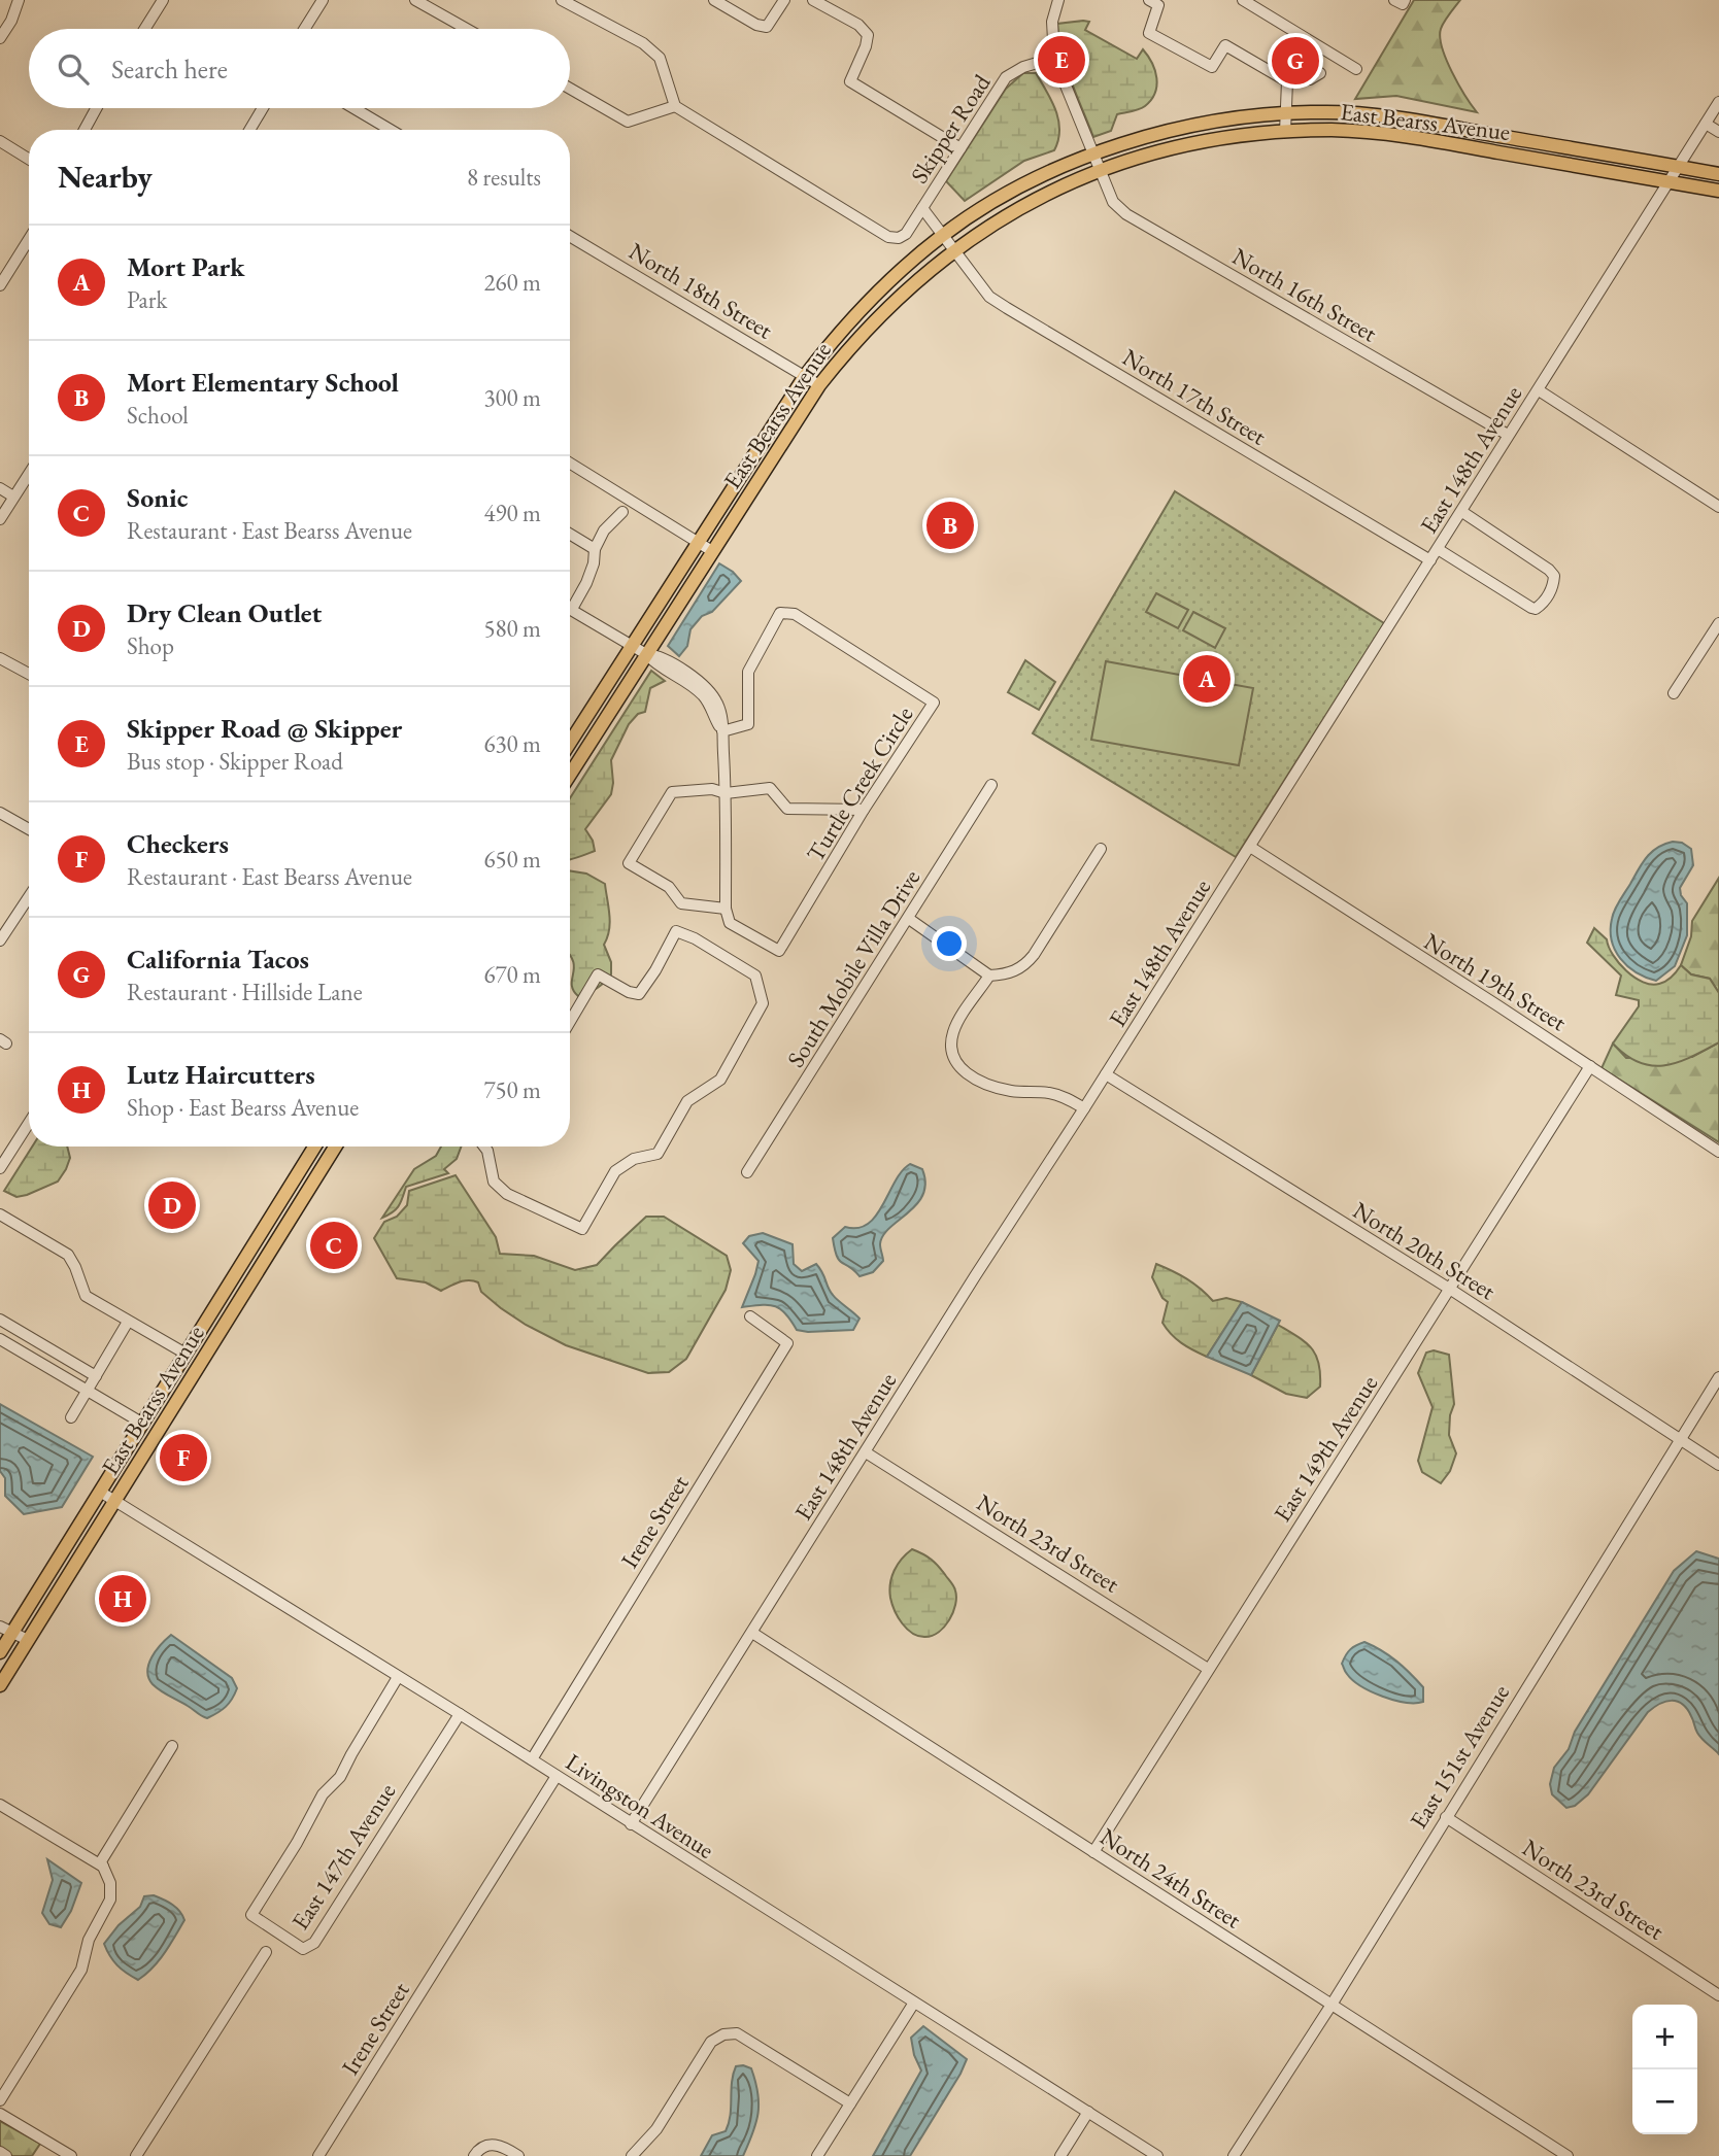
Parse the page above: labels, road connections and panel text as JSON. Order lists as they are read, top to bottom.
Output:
{
  "streets": {
    "main road": ["East Bearss Avenue"],
    "street": [
      "Skipper Road",
      "North 18th Street",
      "North 16th Street",
      "North 17th Street",
      "East 148th Avenue",
      "Turtle Creek Circle",
      "South Mobile Villa Drive",
      "North 19th Street",
      "North 20th Street",
      "East 149th Avenue",
      "Irene Street",
      "North 23rd Street",
      "East 151st Avenue",
      "Livingston Avenue",
      "East 147th Avenue",
      "North 24th Street"
    ]
  },
  "crossings": [
    ["East Bearss Avenue", "Skipper Road"],
    ["East Bearss Avenue", "North 18th Street"],
    ["East Bearss Avenue", "North 16th Street"],
    ["East Bearss Avenue", "North 17th Street"],
    ["East Bearss Avenue", "East 148th Avenue"],
    ["East Bearss Avenue", "Livingston Avenue"],
    ["Skipper Road", "North 17th Street"],
    ["North 16th Street", "East 148th Avenue"],
    ["North 17th Street", "East 148th Avenue"],
    ["East 148th Avenue", "North 19th Street"],
    ["East 148th Avenue", "North 20th Street"],
    ["East 148th Avenue", "North 23rd Street"],
    ["East 148th Avenue", "Livingston Avenue"],
    ["East 148th Avenue", "North 24th Street"],
    ["North 19th Street", "East 149th Avenue"],
    ["North 20th Street", "East 149th Avenue"],
    ["North 20th Street", "East 151st Avenue"],
    ["East 149th Avenue", "North 23rd Street"],
    ["East 149th Avenue", "North 24th Street"],
    ["Irene Street", "Livingston Avenue"],
    ["North 23rd Street", "East 151st Avenue"],
    ["East 151st Avenue", "North 24th Street"],
    ["Livingston Avenue", "East 147th Avenue"]
  ],
  "page": {
    "search": "Search here",
    "pins": [
      "E",
      "G",
      "B",
      "A",
      "D",
      "C",
      "F",
      "H"
    ],
    "heading": ["Nearby", "8 results"],
    "list": [
      {
        "mark": "A",
        "name": "Mort Park",
        "note": "Park",
        "value": "260 m"
      },
      {
        "mark": "B",
        "name": "Mort Elementary School",
        "note": "School",
        "value": "300 m"
      },
      {
        "mark": "C",
        "name": "Sonic",
        "note": "Restaurant · East Bearss Avenue",
        "value": "490 m"
      },
      {
        "mark": "D",
        "name": "Dry Clean Outlet",
        "note": "Shop",
        "value": "580 m"
      },
      {
        "mark": "E",
        "name": "Skipper Road @ Skipper",
        "note": "Bus stop · Skipper Road",
        "value": "630 m"
      },
      {
        "mark": "F",
        "name": "Checkers",
        "note": "Restaurant · East Bearss Avenue",
        "value": "650 m"
      },
      {
        "mark": "G",
        "name": "California Tacos",
        "note": "Restaurant · Hillside Lane",
        "value": "670 m"
      },
      {
        "mark": "H",
        "name": "Lutz Haircutters",
        "note": "Shop · East Bearss Avenue",
        "value": "750 m"
      }
    ],
    "map_buttons": ["+", "−"]
  }
}
